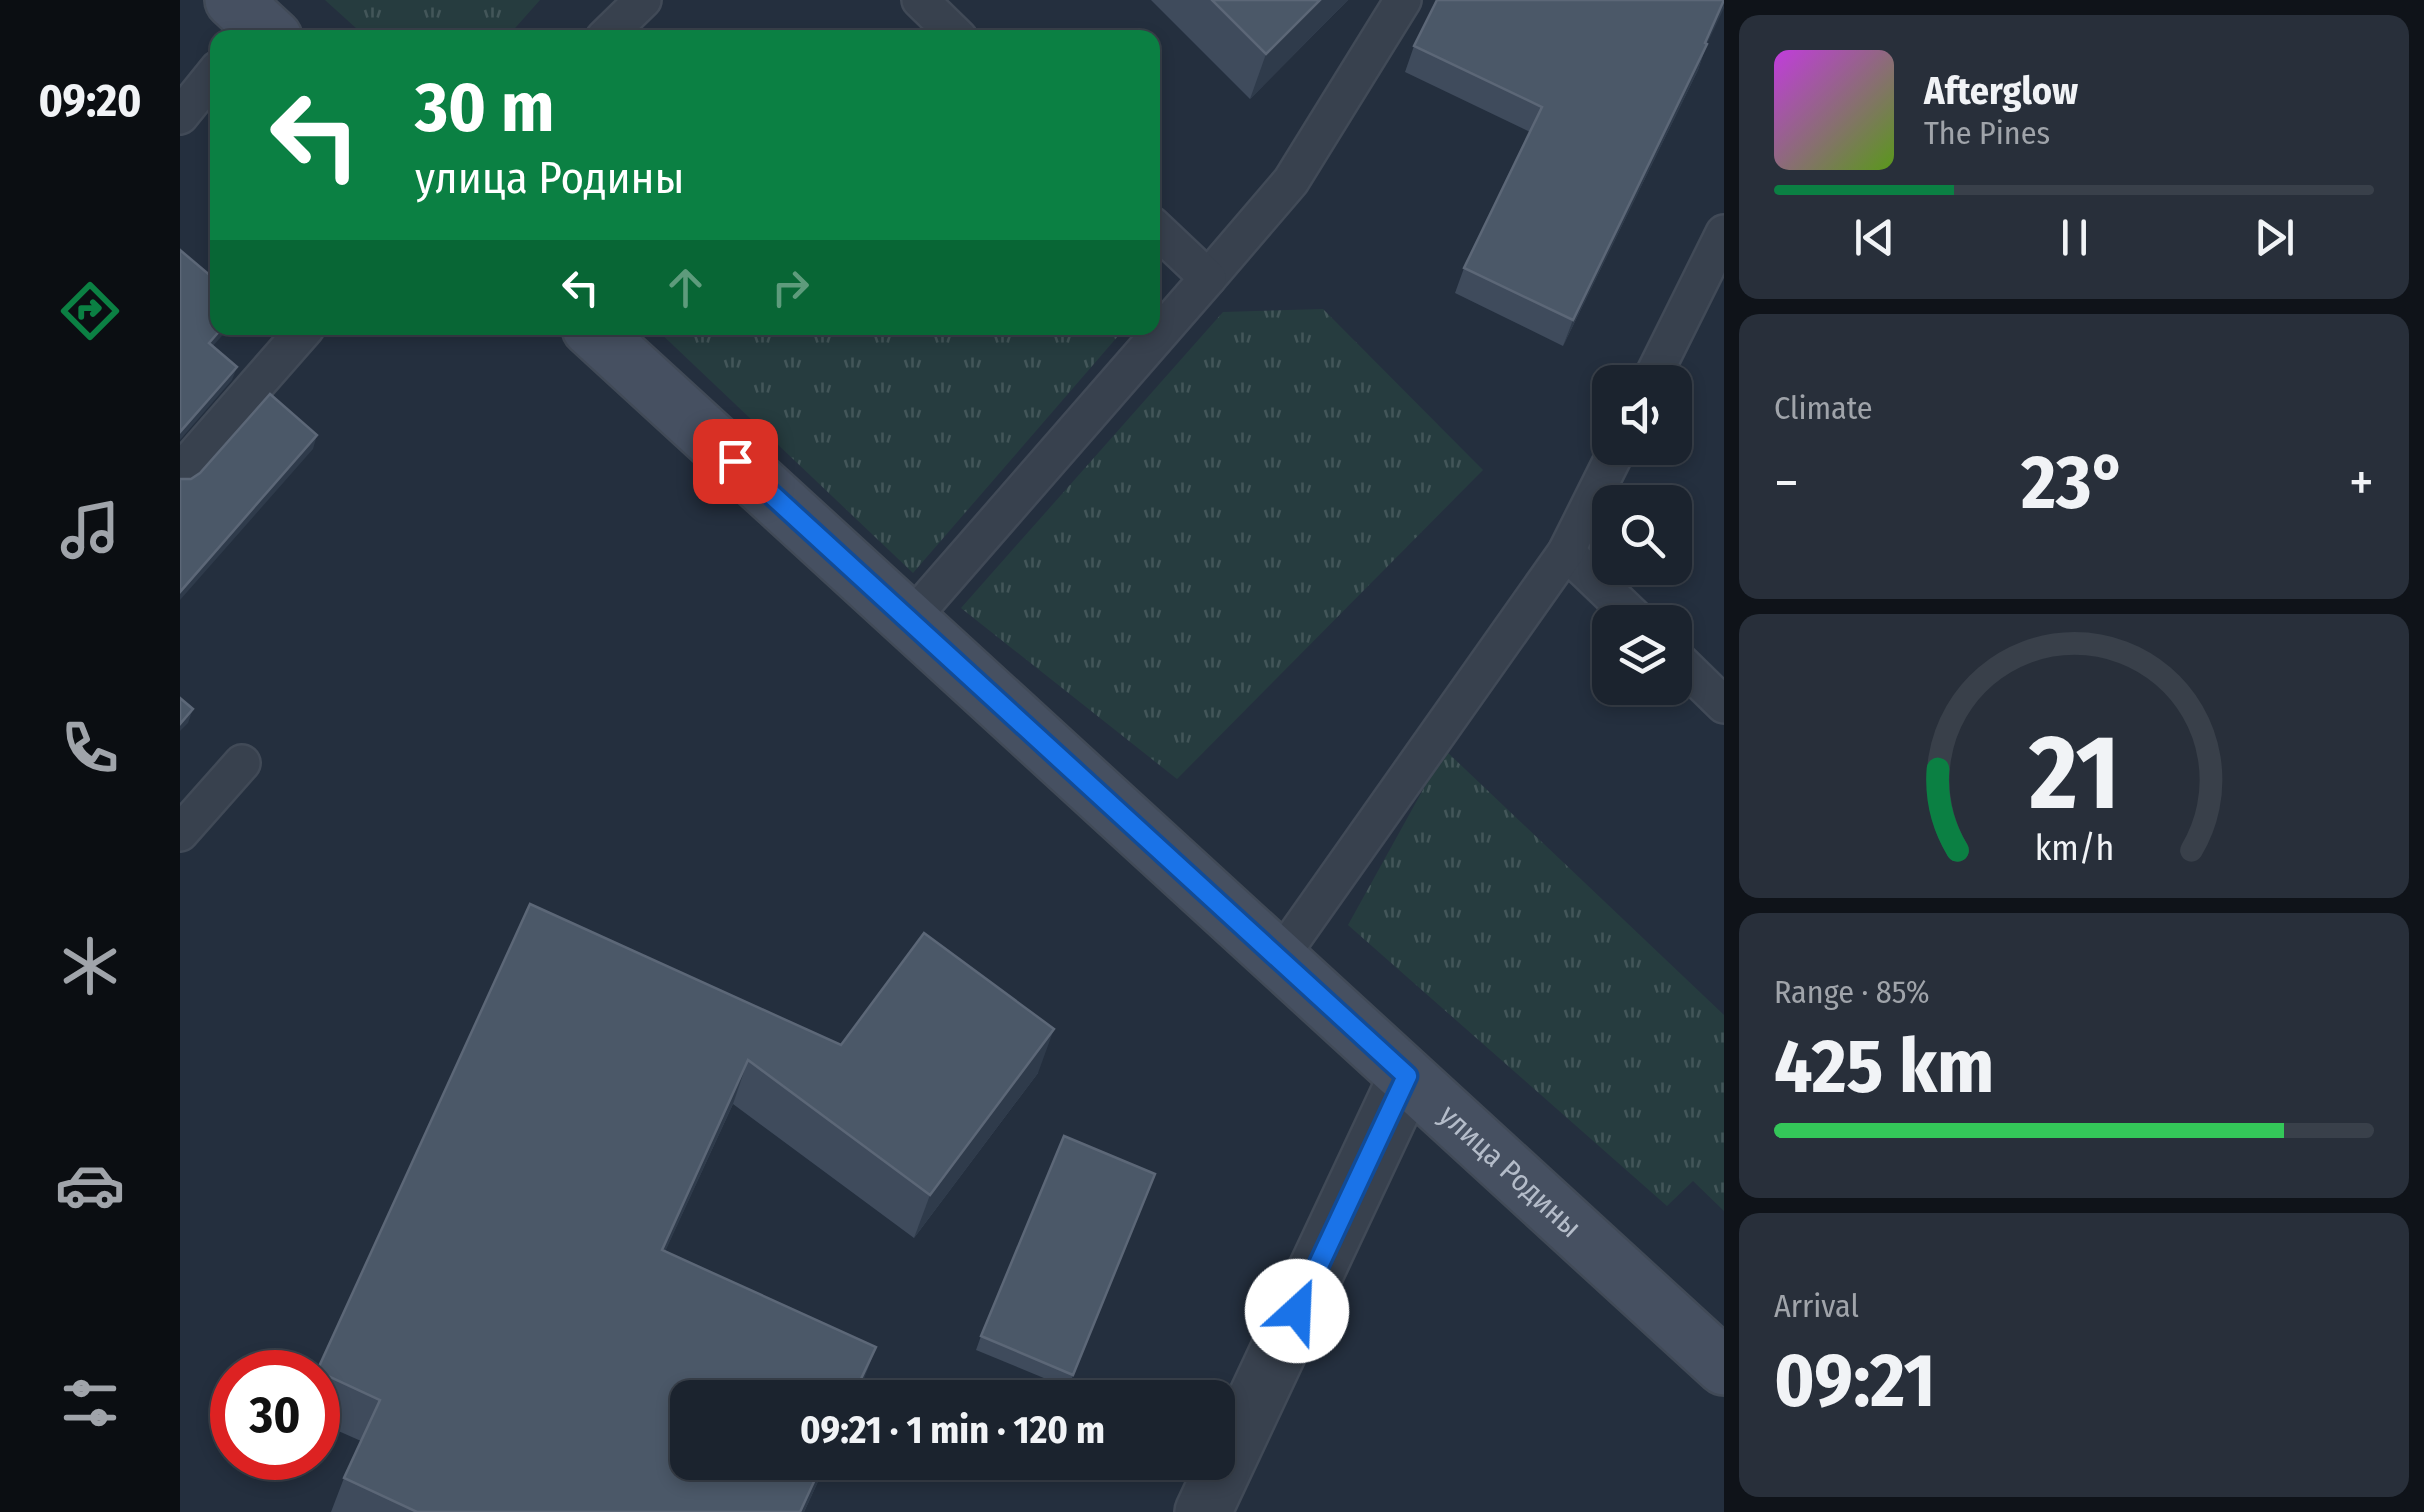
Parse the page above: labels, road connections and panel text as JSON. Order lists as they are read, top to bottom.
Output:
{
  "streets": {
    "street": ["улица Родины"]
  },
  "page": {
    "tabs": "09:20",
    "turn": ["30 m", "улица Родины"],
    "song": ["Afterglow", "The Pines"],
    "tile": [
      "Climate",
      ["Range · 85%", "425 km"],
      ["Arrival", "09:21"]
    ],
    "heat": ["−", "23°", "+"],
    "limit": "30",
    "trip": "09:21 · 1 min · 120 m",
    "gauge": ["21", "km/h"]
  }
}
